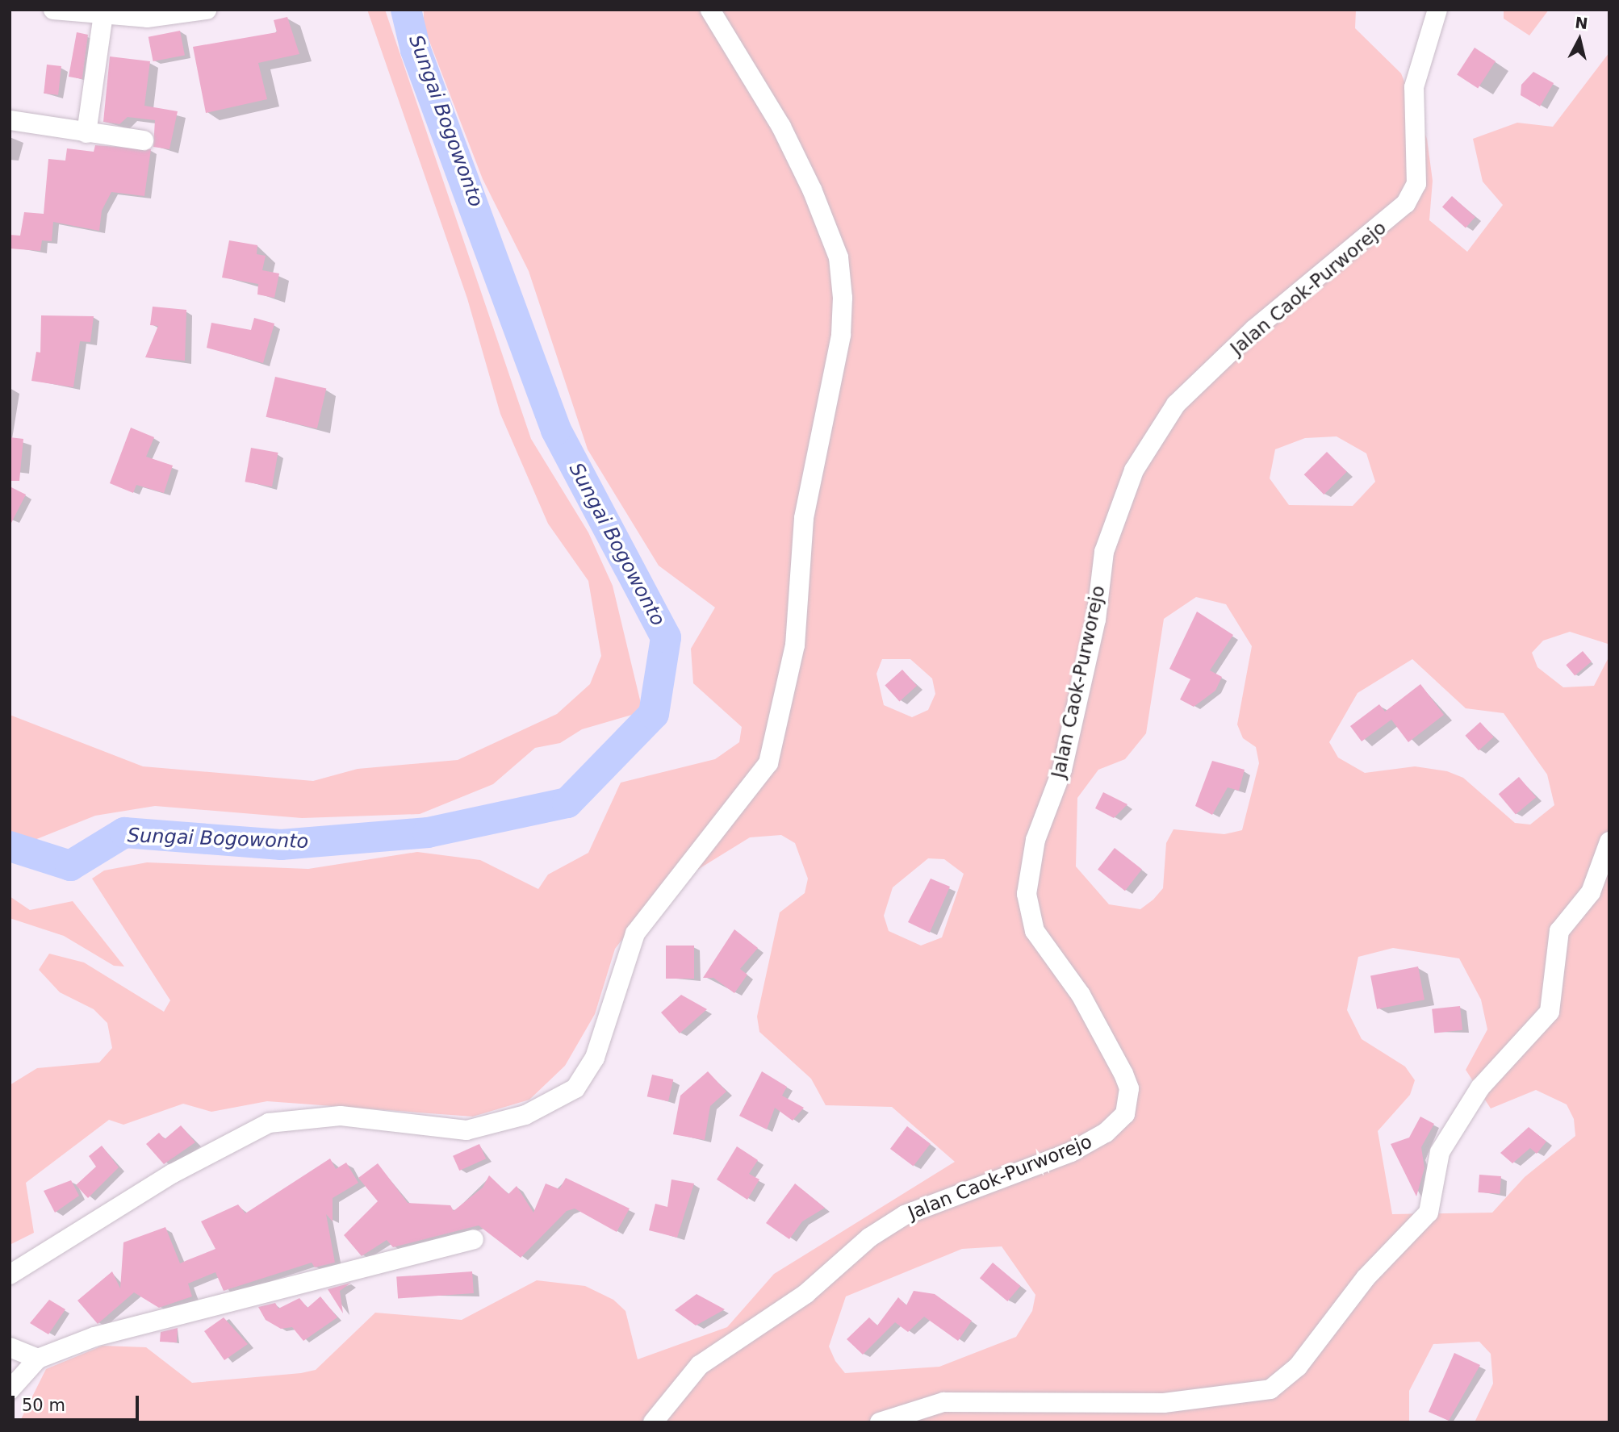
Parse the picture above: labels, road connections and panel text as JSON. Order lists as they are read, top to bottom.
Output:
{
  "streets": {
    "street": ["Jalan Caok-Purworejo"]
  },
  "water": ["Sungai Bogowonto"],
  "scale_bar": "50 m",
  "north": "top"
}
